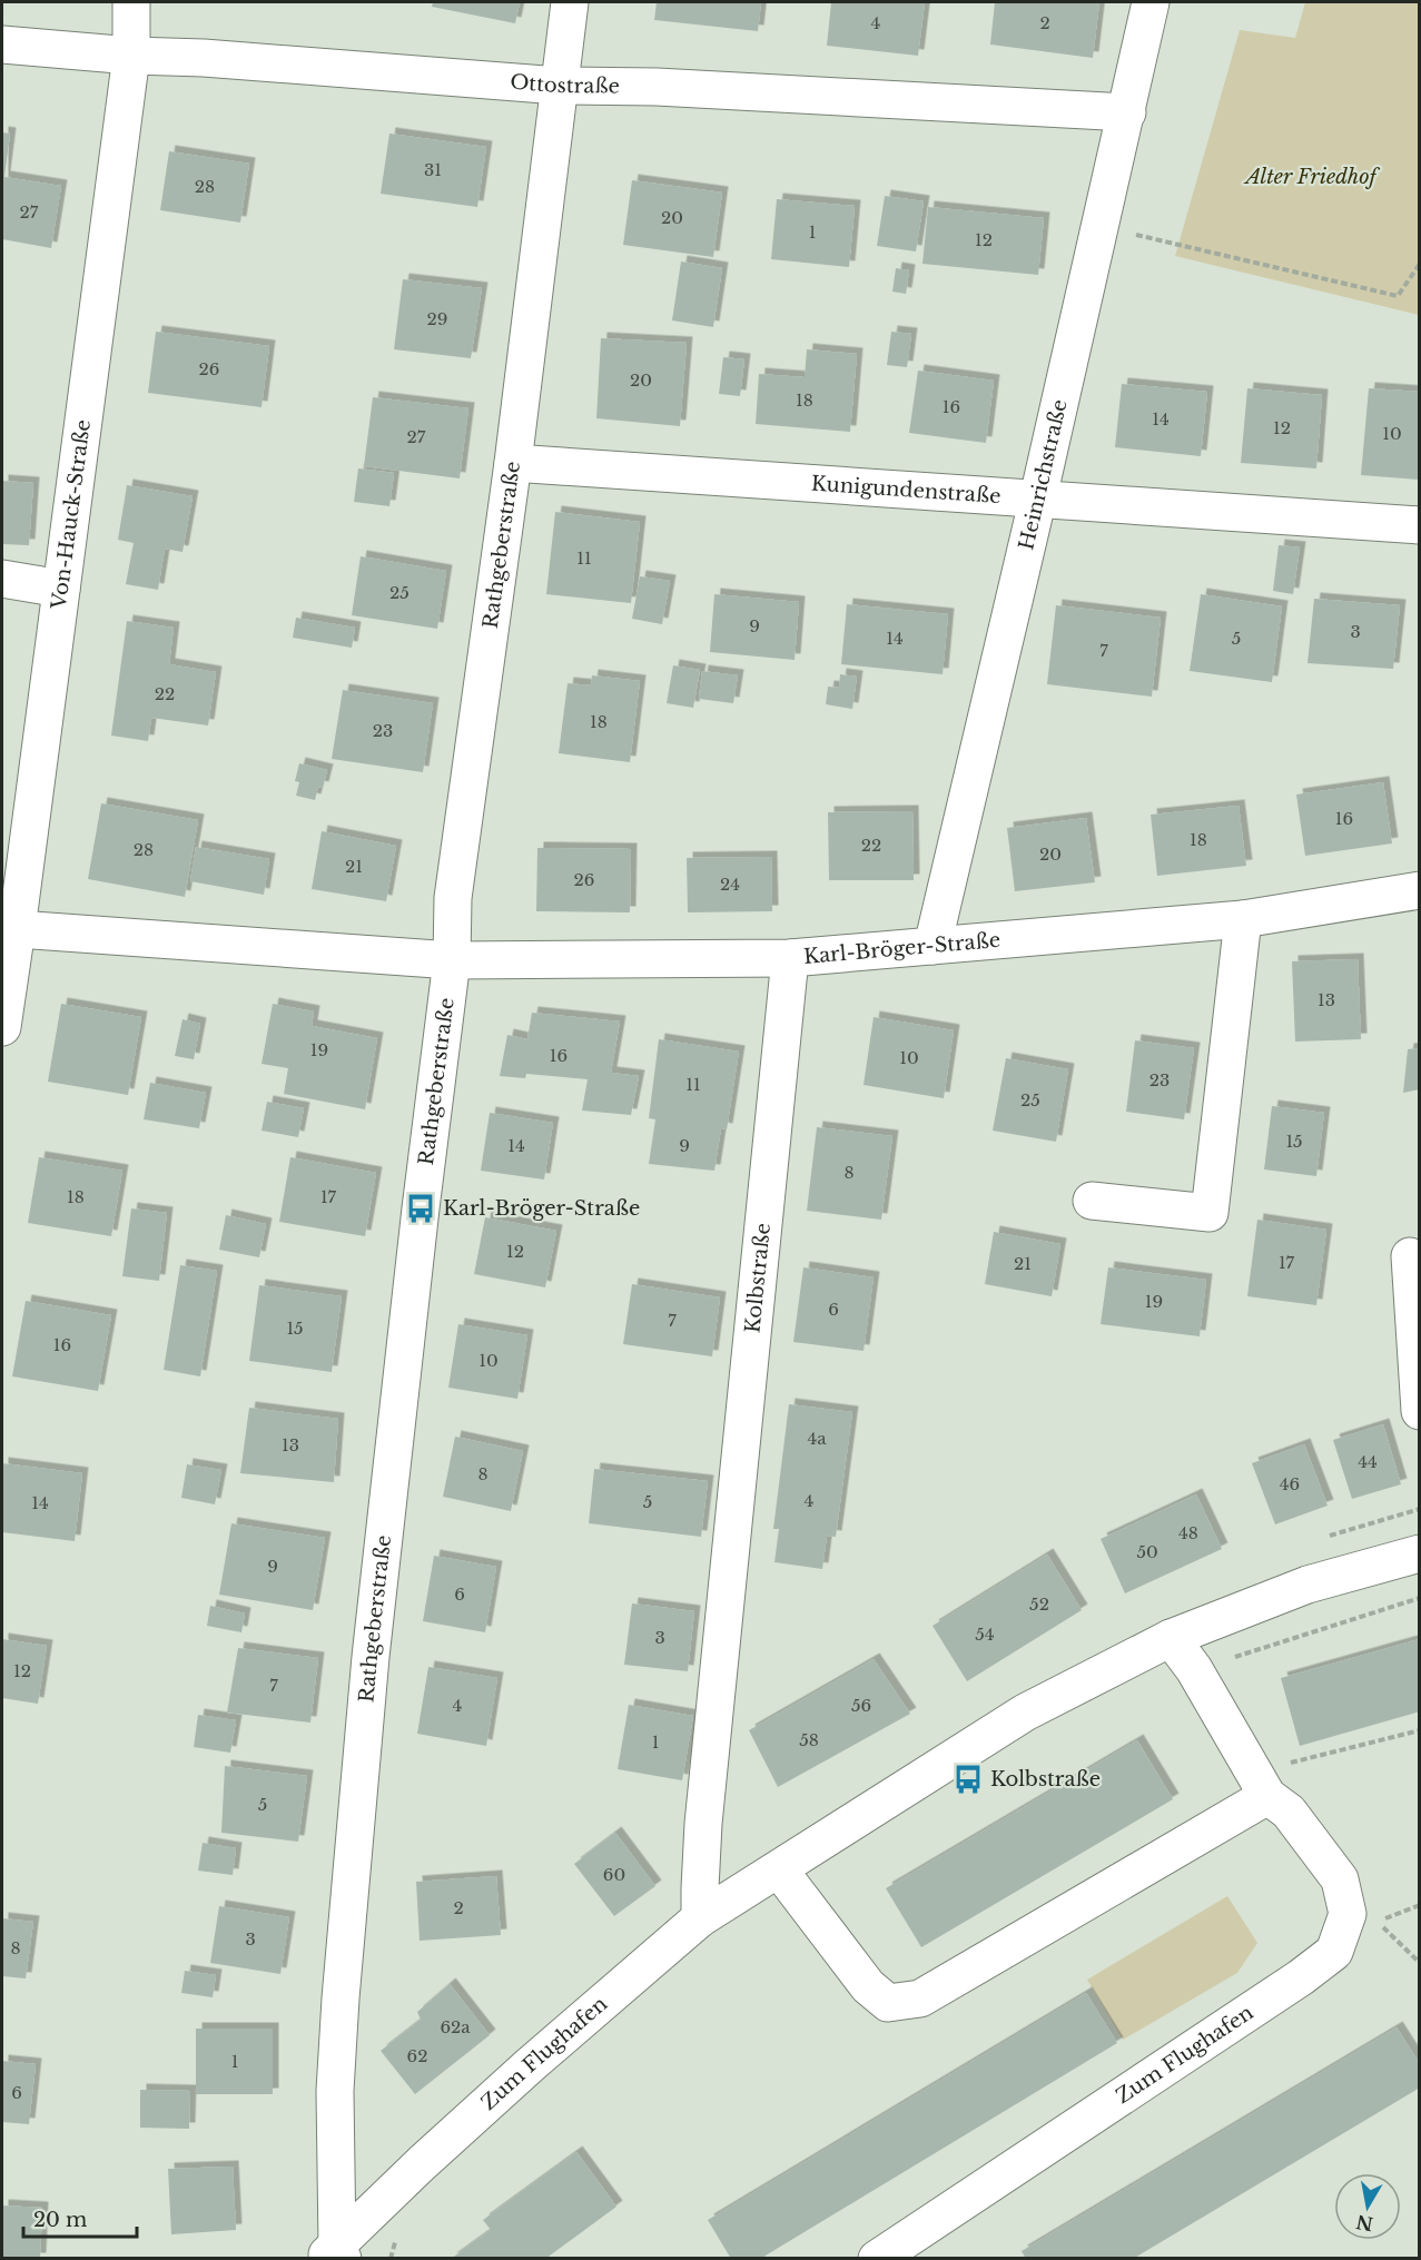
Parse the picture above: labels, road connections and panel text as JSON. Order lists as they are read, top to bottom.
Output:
{
  "streets": {
    "street": [
      "Ottostraße",
      "Heinrichstraße",
      "Kunigundenstraße",
      "Von-Hauck-Straße",
      "Rathgeberstraße",
      "Karl-Bröger-Straße",
      "Kolbstraße",
      "Zum Flughafen"
    ]
  },
  "crossings": [
    ["Ottostraße", "Heinrichstraße"],
    ["Ottostraße", "Von-Hauck-Straße"],
    ["Ottostraße", "Rathgeberstraße"],
    ["Heinrichstraße", "Kunigundenstraße"],
    ["Heinrichstraße", "Karl-Bröger-Straße"],
    ["Kunigundenstraße", "Rathgeberstraße"],
    ["Von-Hauck-Straße", "Karl-Bröger-Straße"],
    ["Rathgeberstraße", "Karl-Bröger-Straße"],
    ["Rathgeberstraße", "Zum Flughafen"],
    ["Karl-Bröger-Straße", "Kolbstraße"],
    ["Kolbstraße", "Zum Flughafen"]
  ],
  "parks": ["Alter Friedhof"],
  "places": {
    "bus stop": ["Karl-Bröger-Straße", "Kolbstraße"]
  },
  "house_numbers": [
    "4",
    "2",
    "31",
    "28",
    "27",
    "20",
    "1",
    "12",
    "29",
    "26",
    "20",
    "18",
    "16",
    "14",
    "12",
    "10",
    "27",
    "11",
    "25",
    "9",
    "3",
    "14",
    "5",
    "7",
    "22",
    "18",
    "23",
    "16",
    "18",
    "22",
    "28",
    "20",
    "21",
    "26",
    "24",
    "13",
    "19",
    "16",
    "10",
    "23",
    "11",
    "25",
    "15",
    "14",
    "9",
    "8",
    "18",
    "17",
    "12",
    "17",
    "21",
    "19",
    "6",
    "7",
    "15",
    "16",
    "10",
    "4a",
    "13",
    "44",
    "8",
    "46",
    "4",
    "5",
    "14",
    "48",
    "50",
    "9",
    "6",
    "52",
    "54",
    "3",
    "12",
    "7",
    "4",
    "56",
    "58",
    "1",
    "5",
    "60",
    "2",
    "3",
    "8",
    "62a",
    "62",
    "1",
    "6"
  ],
  "scale_bar": "20 m",
  "north": "bottom"
}
